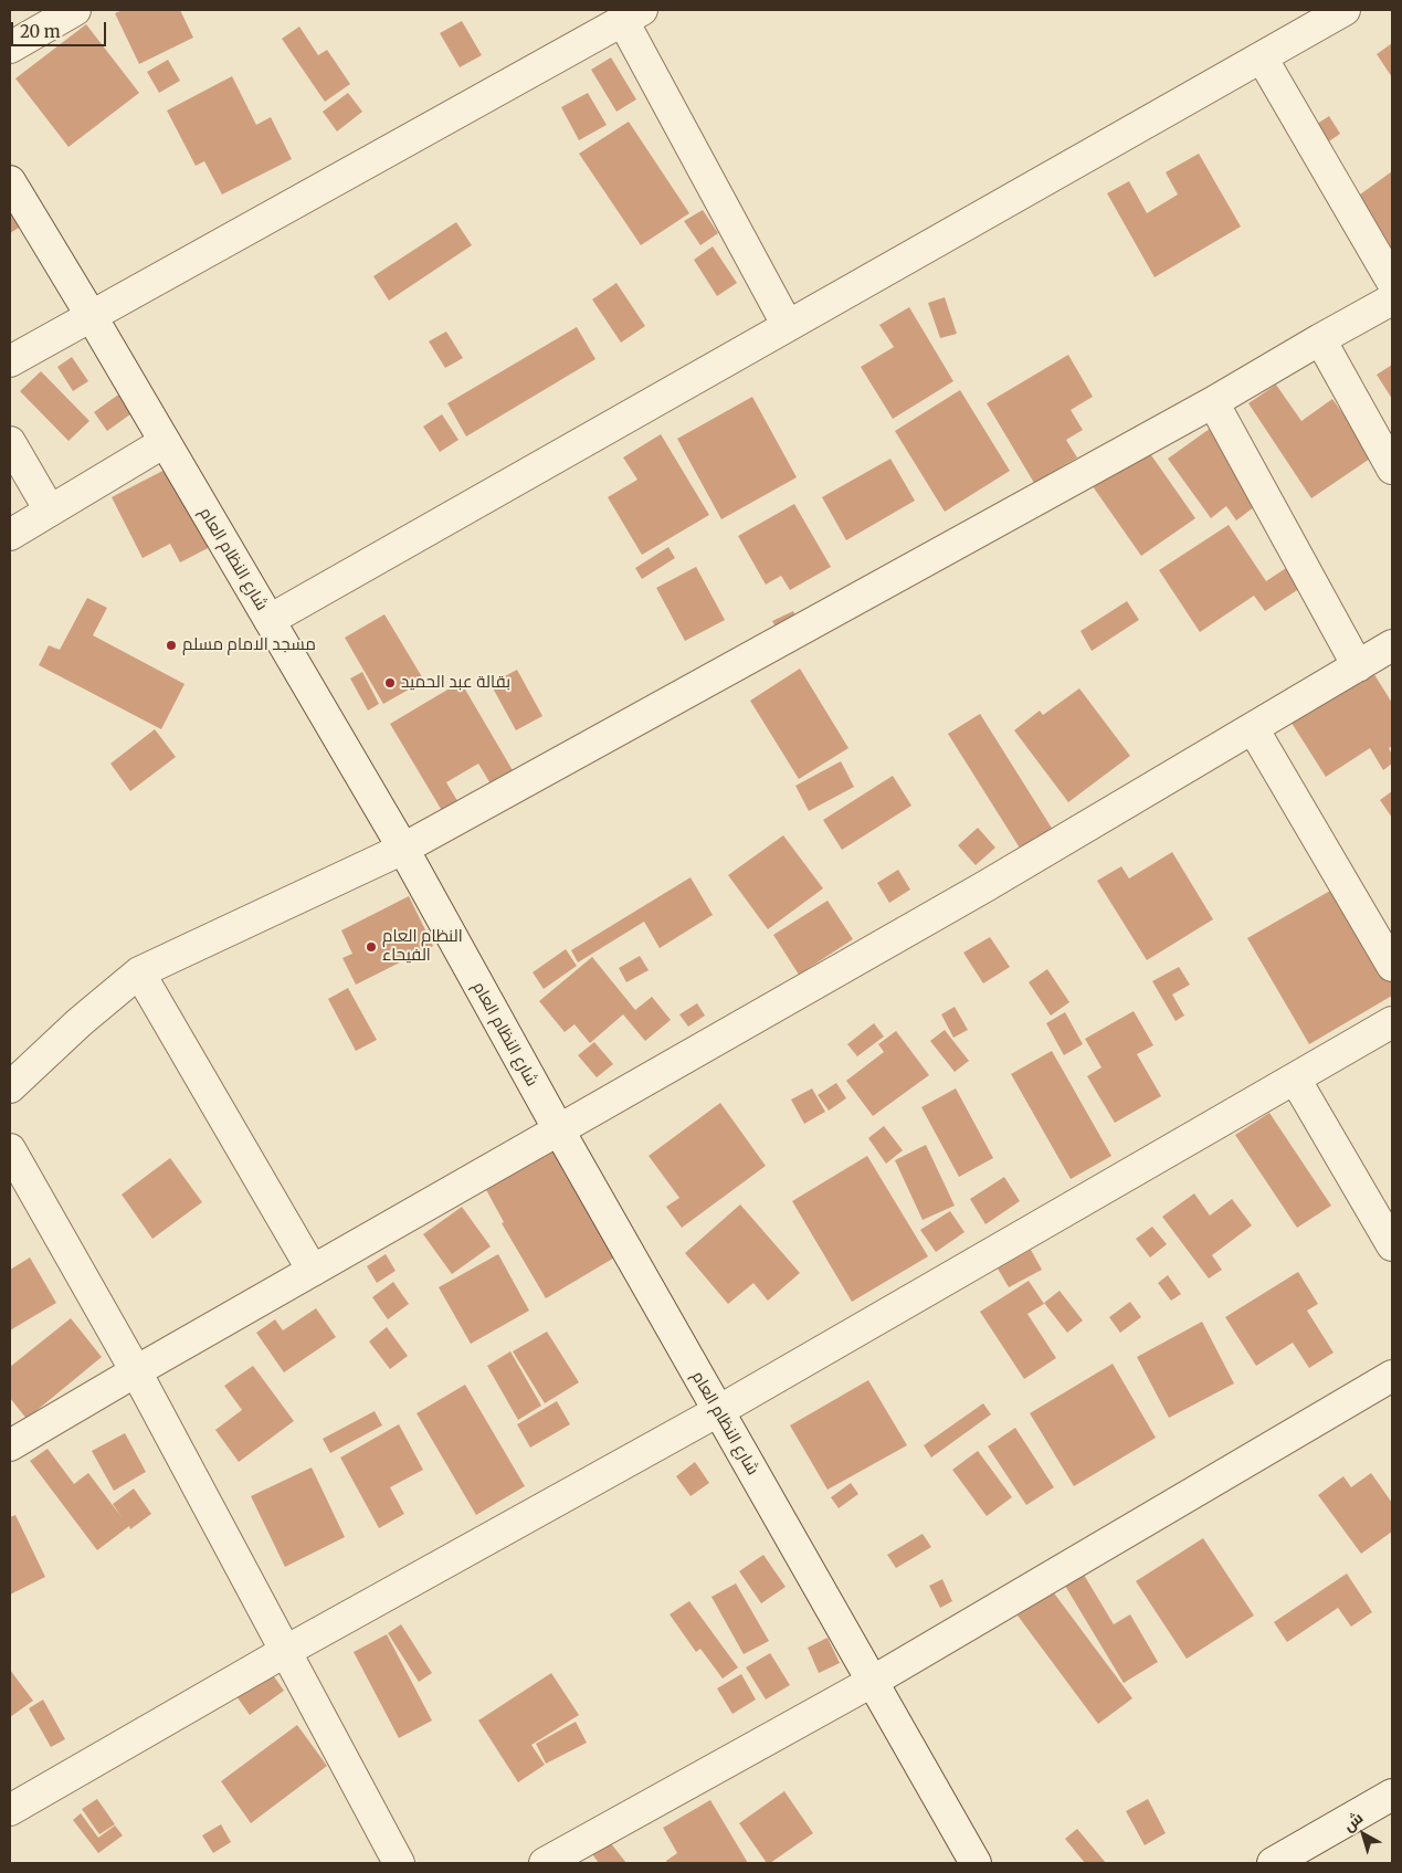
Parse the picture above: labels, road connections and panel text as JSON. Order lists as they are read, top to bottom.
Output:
{
  "streets": {
    "street": ["شارع النظام العام"]
  },
  "places": ["مسجد الامام مسلم", "بقالة عبد الحميد", "النظام العام الفيحاء"],
  "scale_bar": "20 m",
  "north": "top left"
}
